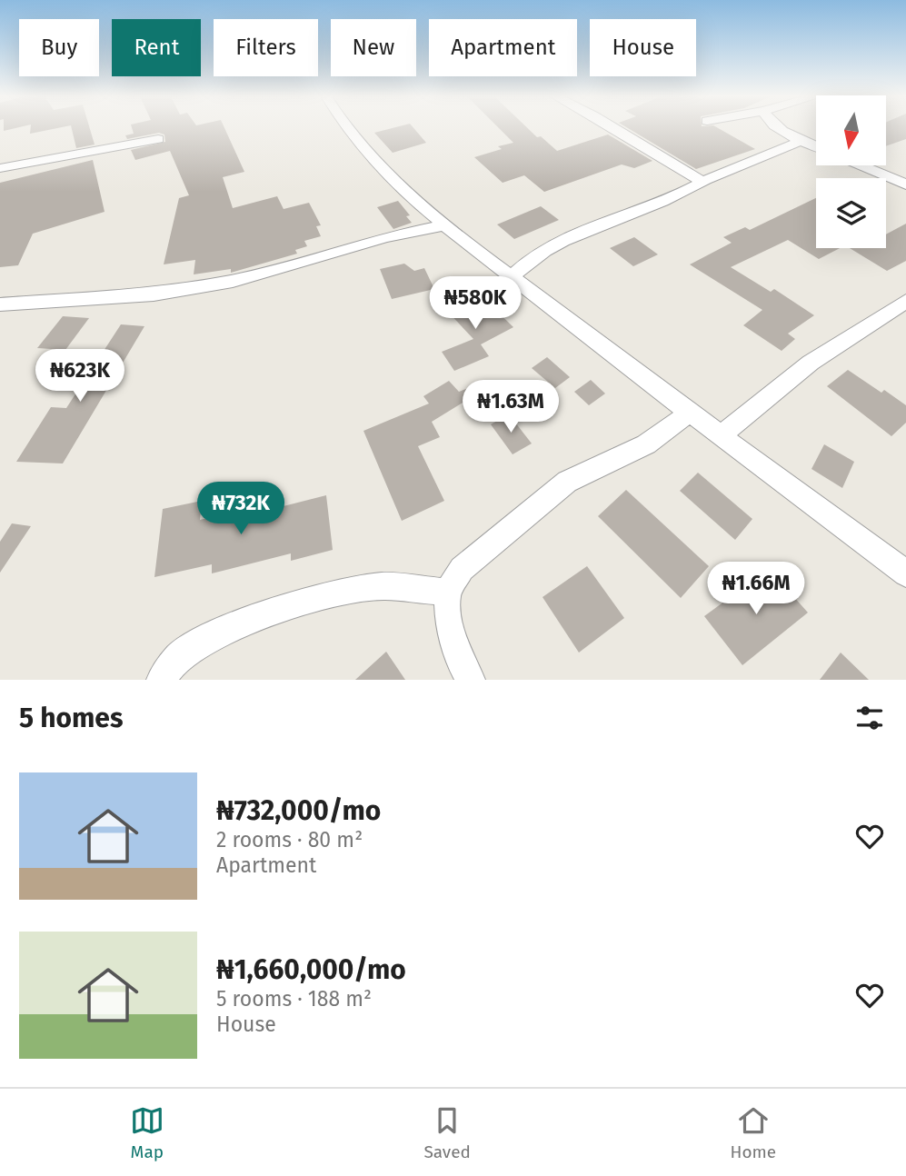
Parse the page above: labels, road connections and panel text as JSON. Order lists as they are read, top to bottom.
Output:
{
  "north": "bottom",
  "page": {
    "chip": [
      "Buy",
      "Rent",
      "Filters",
      "New",
      "Apartment",
      "House"
    ],
    "price": [
      "₦580K",
      "₦623K",
      "₦1.63M",
      "₦732K",
      "₦1.66M"
    ],
    "heading": "5 homes",
    "list": [
      {
        "name": "₦732,000/mo",
        "note": "2 rooms · 80 m² · Apartment"
      },
      {
        "name": "₦1,660,000/mo",
        "note": "5 rooms · 188 m² · House"
      }
    ],
    "tabs": ["Map", "Saved", "Home"]
  }
}
